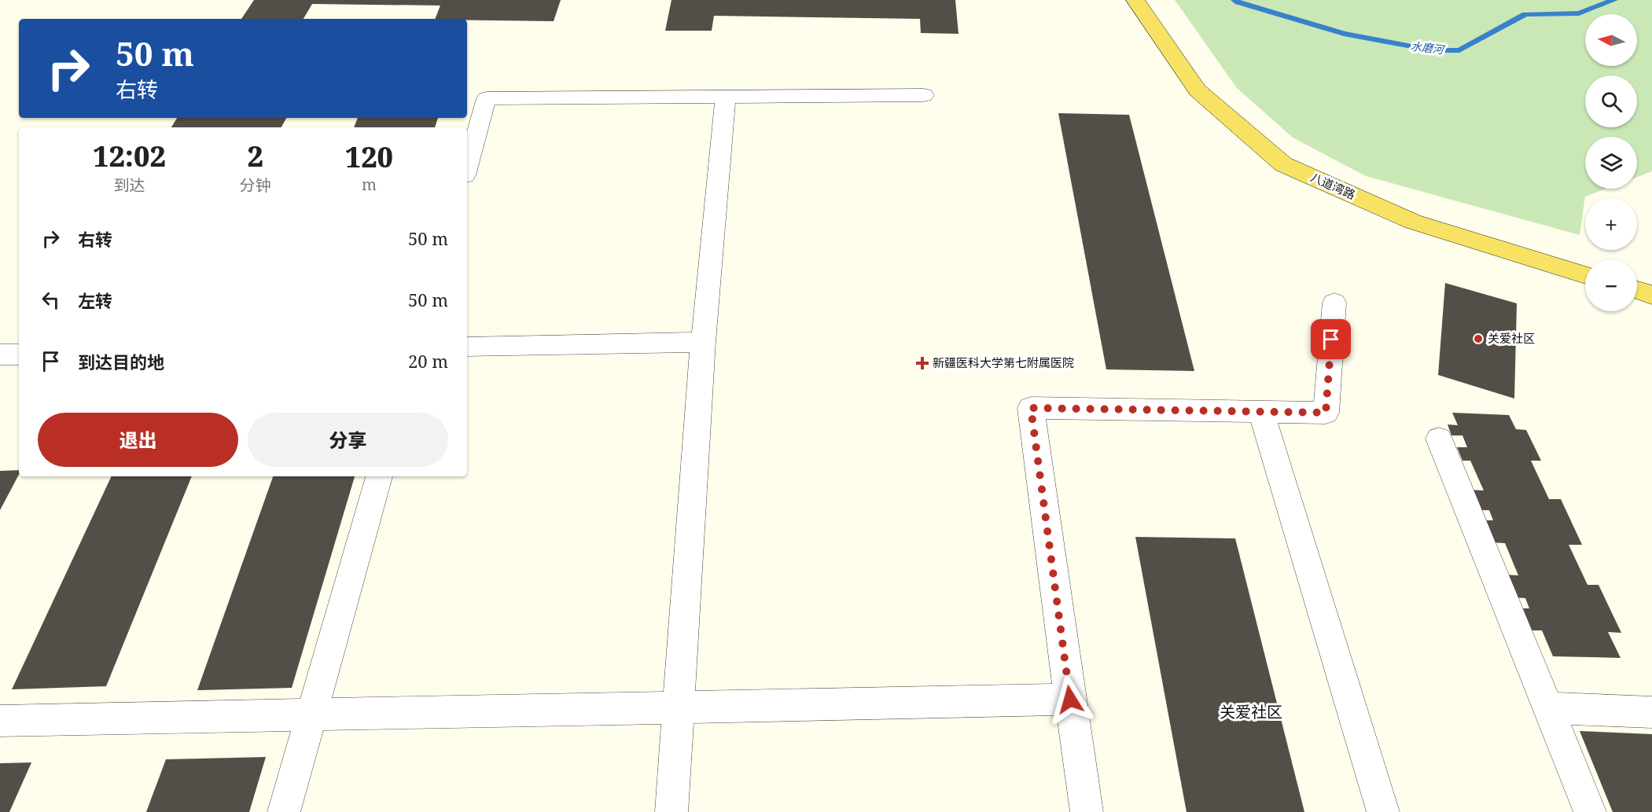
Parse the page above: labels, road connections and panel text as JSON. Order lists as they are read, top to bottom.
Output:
{
  "streets": {
    "main road": ["八道湾路"]
  },
  "districts": ["关爱社区"],
  "water": ["水磨河"],
  "places": {
    "other": ["关爱社区"],
    "health": ["新疆医科大学第七附属医院"]
  },
  "north": "left",
  "page": {
    "map_buttons": ["+", "−"],
    "turn": ["50 m", "右转"],
    "eta": [
      "12:02",
      "到达",
      "2",
      "分钟",
      "120",
      "m"
    ],
    "list": [
      {
        "name": "右转",
        "value": "50 m"
      },
      {
        "name": "左转",
        "value": "50 m"
      },
      {
        "name": "到达目的地",
        "value": "20 m"
      }
    ],
    "buttons": ["退出", "分享"]
  }
}
